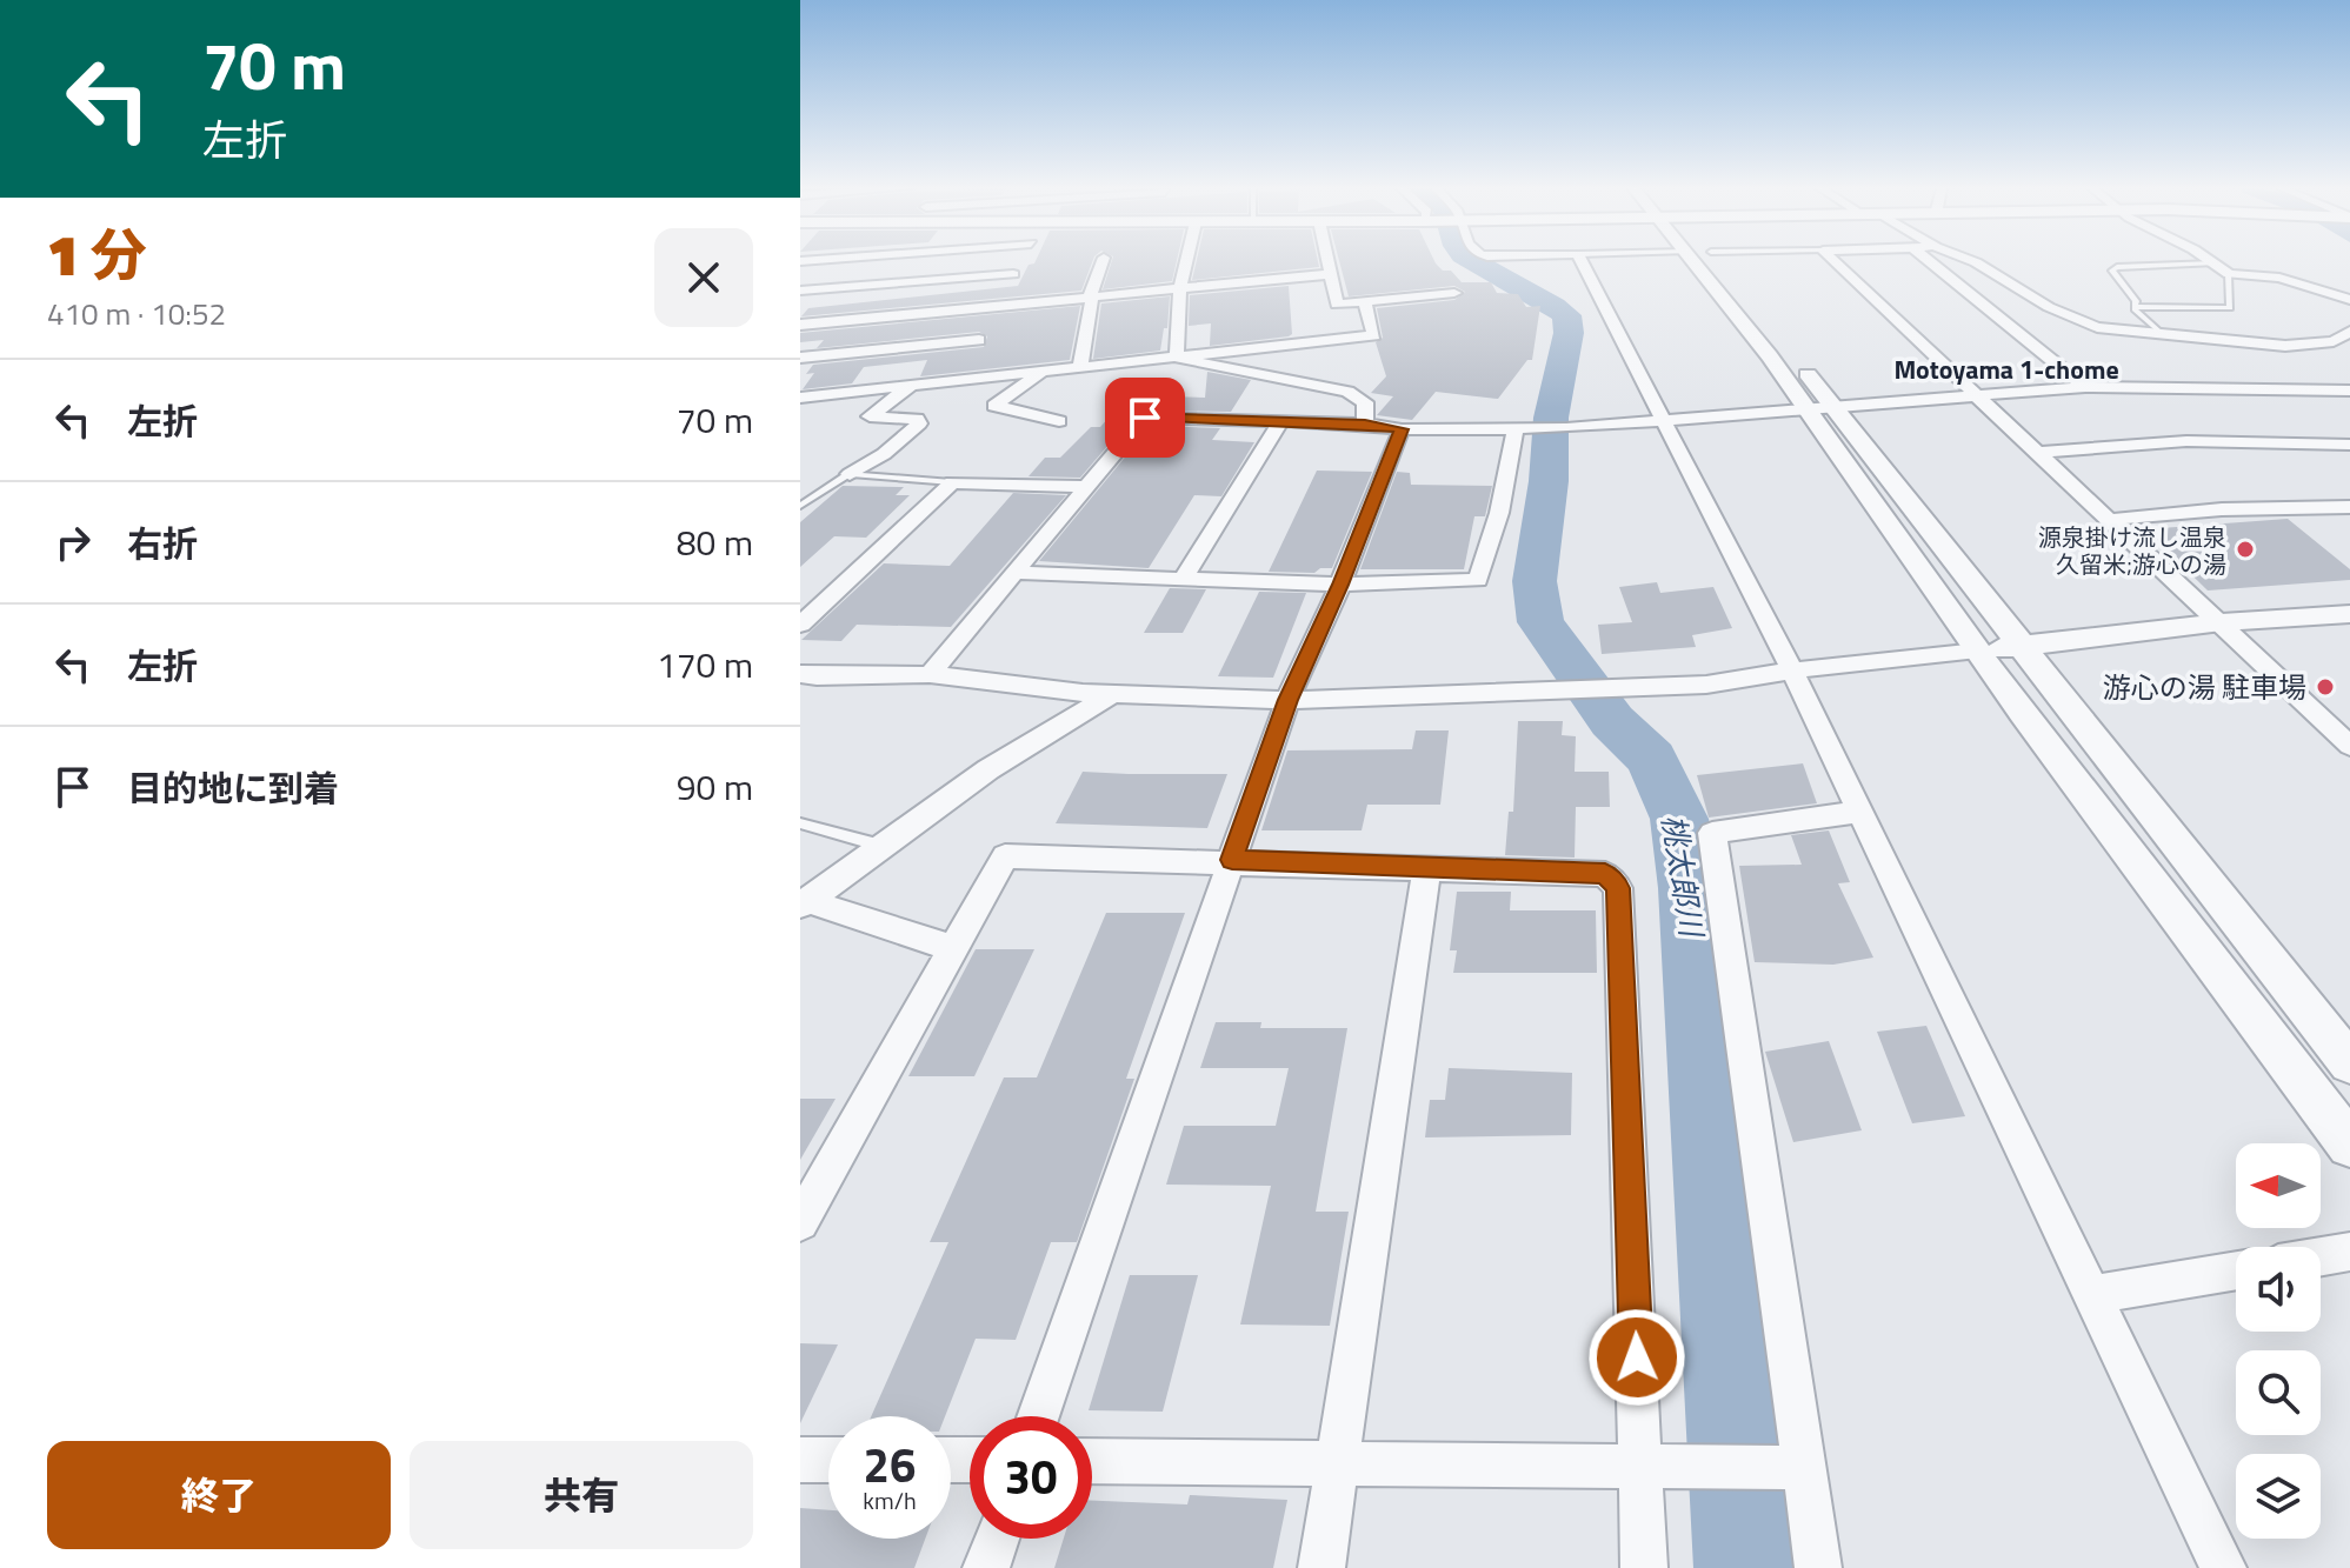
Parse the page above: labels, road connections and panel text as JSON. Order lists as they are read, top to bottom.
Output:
{
  "districts": ["Motoyama 1-chome"],
  "water": ["桃太郎川"],
  "places": ["源泉掛け流し温泉 久留米;游心の湯", "游心の湯 駐車場"],
  "north": "left",
  "page": {
    "turn": ["70 m", "左折"],
    "heading": ["1 分", "410 m · 10:52"],
    "list": [
      {
        "name": "左折",
        "value": "70 m"
      },
      {
        "name": "右折",
        "value": "80 m"
      },
      {
        "name": "左折",
        "value": "170 m"
      },
      {
        "name": "目的地に到着",
        "value": "90 m"
      }
    ],
    "speed": "26 km/h",
    "limit": "30",
    "buttons": ["終了", "共有"]
  }
}
